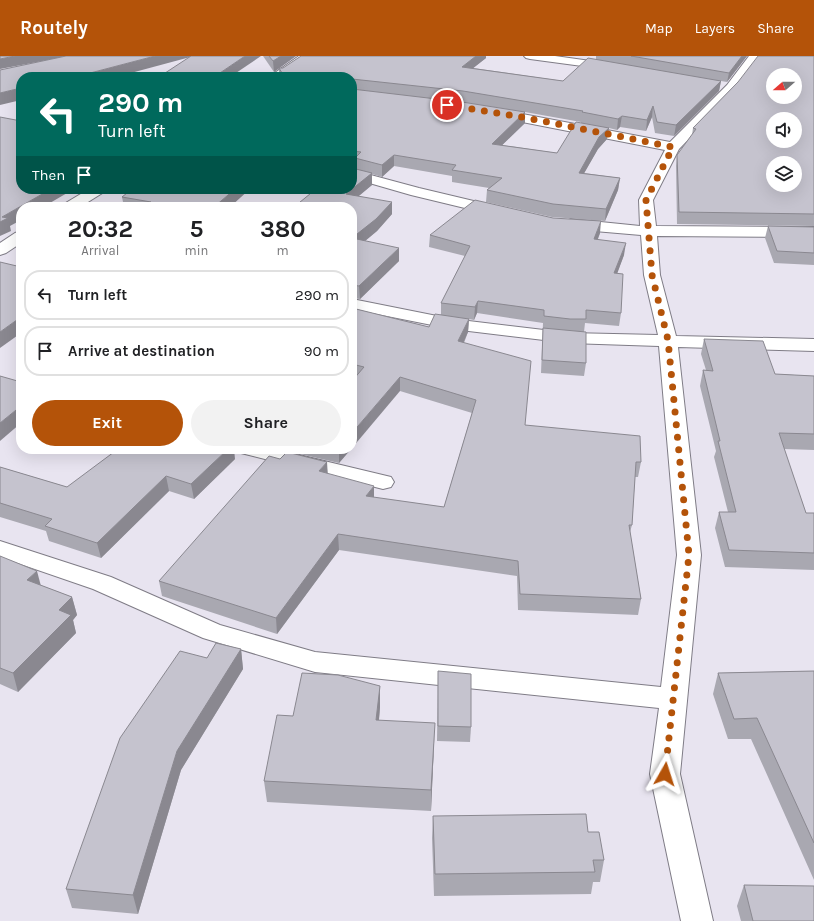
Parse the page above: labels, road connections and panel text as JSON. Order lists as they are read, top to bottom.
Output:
{
  "north": "left",
  "page": {
    "header": "Routely",
    "nav": ["Map", "Layers", "Share"],
    "turn": ["290 m", "Turn left"],
    "then": "Then",
    "eta": [
      "20:32",
      "Arrival",
      "5",
      "min",
      "380",
      "m"
    ],
    "list": [
      {
        "name": "Turn left",
        "value": "290 m"
      },
      {
        "name": "Arrive at destination",
        "value": "90 m"
      }
    ],
    "buttons": ["Exit", "Share"]
  }
}
